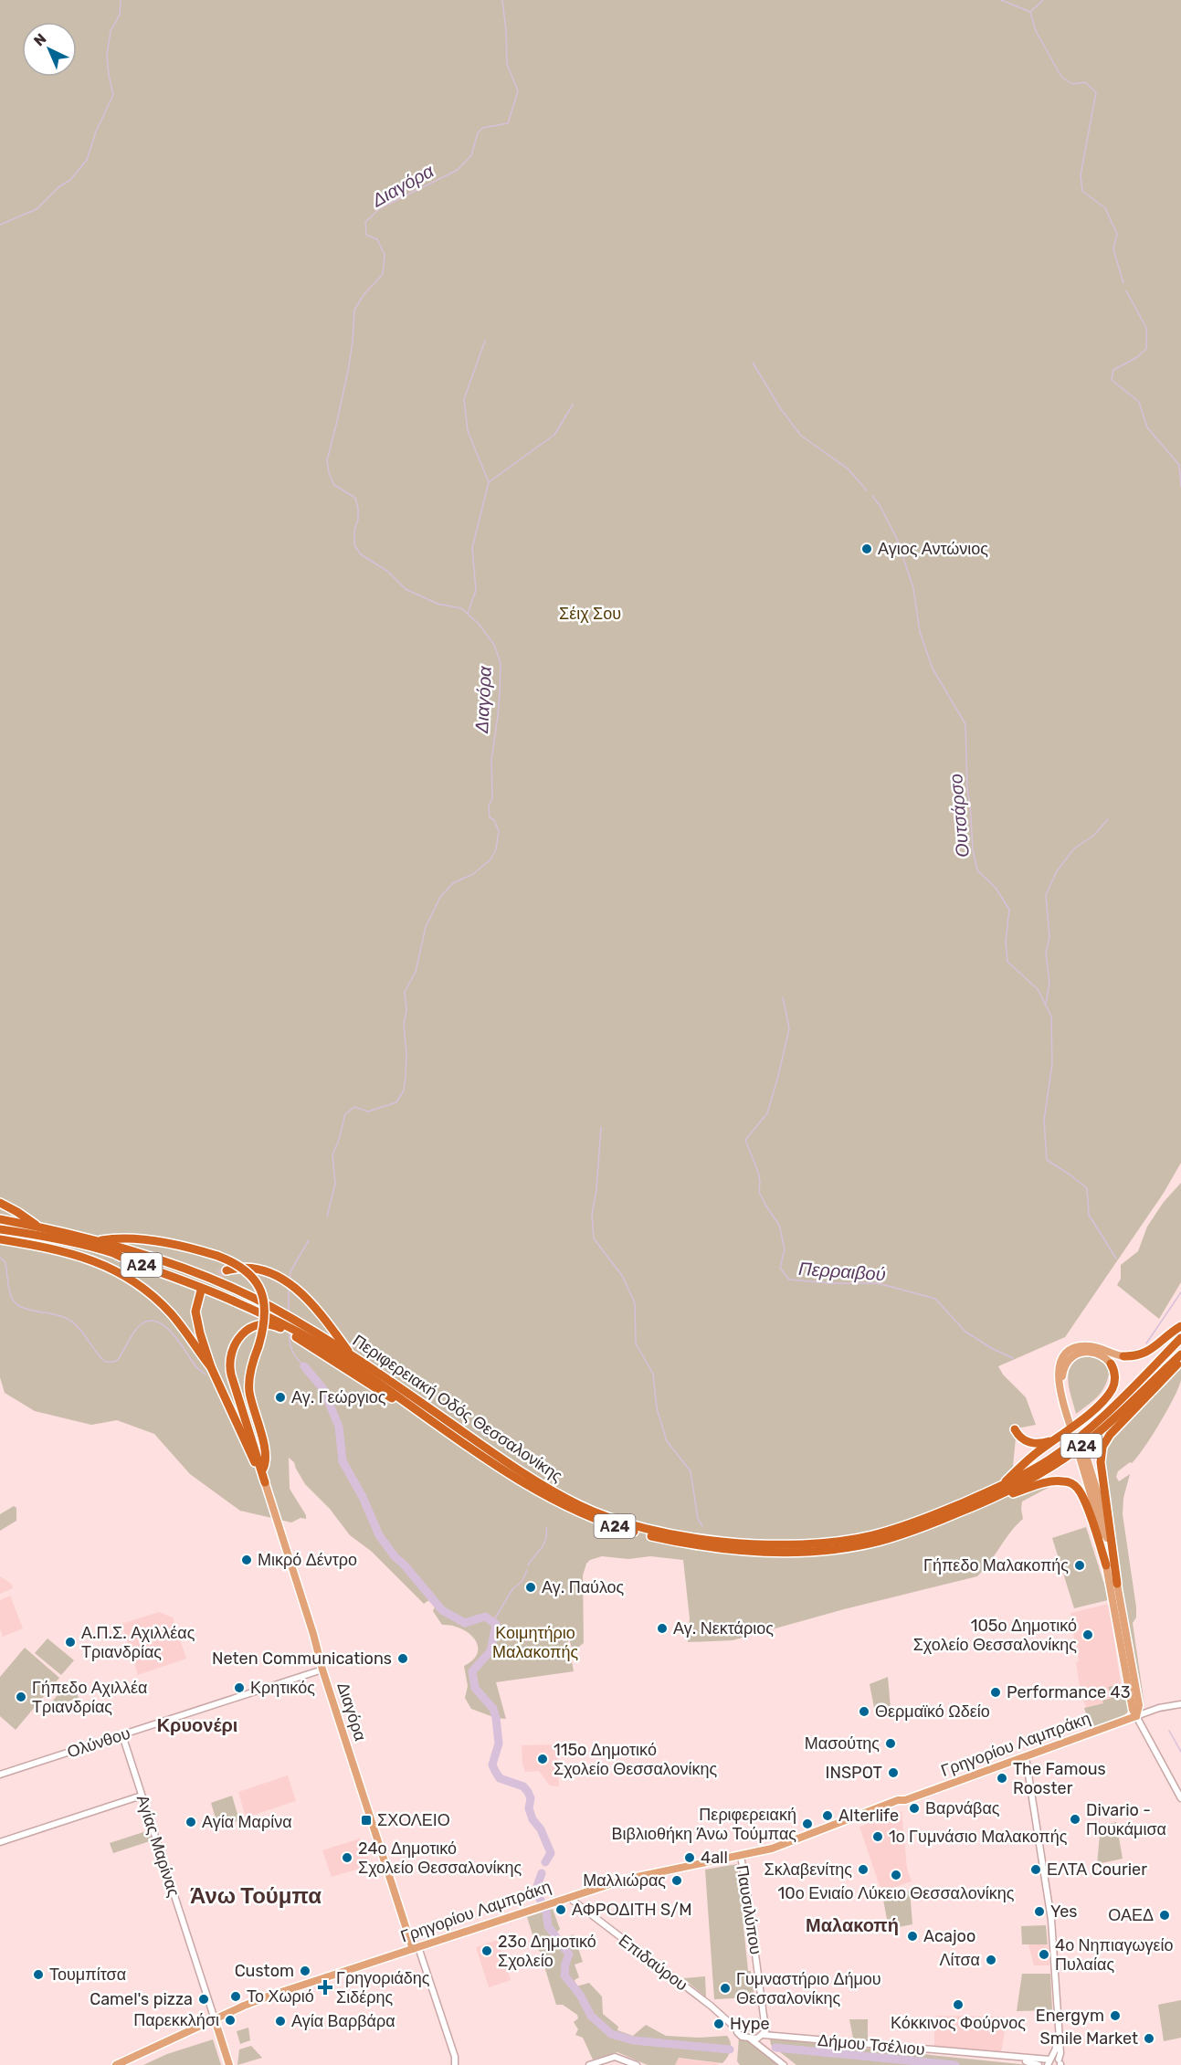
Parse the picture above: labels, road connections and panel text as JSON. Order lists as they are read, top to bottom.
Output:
{
  "streets": {
    "highway": ["Α24", "Περιφερειακή Οδός Θεσσαλονίκης"],
    "main road": ["Διαγόρα", "Γρηγορίου Λαμπράκη"],
    "street": [
      "Ολύνθου",
      "Αγίας Μαρίνας",
      "Παυσιλύπου",
      "Επιδαύρου",
      "Δήμου Τσέλιου"
    ]
  },
  "crossings": [
    ["Διαγόρα", "Ολύνθου"],
    ["Διαγόρα", "Γρηγορίου Λαμπράκη"],
    ["Ολύνθου", "Αγίας Μαρίνας"],
    ["Γρηγορίου Λαμπράκη", "Αγίας Μαρίνας"],
    ["Γρηγορίου Λαμπράκη", "Παυσιλύπου"],
    ["Γρηγορίου Λαμπράκη", "Επιδαύρου"],
    ["Παυσιλύπου", "Δήμου Τσέλιου"],
    ["Επιδαύρου", "Δήμου Τσέλιου"]
  ],
  "districts": ["Κρυονέρι", "Άνω Τούμπα", "Μαλακοπή"],
  "water": ["Διαγόρα", "Ουτσάρσο", "Περραιβού"],
  "parks": ["Σέιχ Σου", "Κοιμητήριο Μαλακοπής"],
  "places": {
    "other": [
      "Αγιος Αντώνιος",
      "Αγ. Γεώργιος",
      "Μικρό Δέντρο",
      "Γήπεδο Μαλακοπής",
      "Αγ. Παύλος",
      "Αγ. Νεκτάριος",
      "105ο Δημοτικό Σχολείο Θεσσαλονίκης",
      "Α.Π.Σ. Αχιλλέας Τριανδρίας",
      "Neten Communications",
      "Κρητικός",
      "Performance 43",
      "Γήπεδο Αχιλλέα Τριανδρίας",
      "Θερμαϊκό Ωδείο",
      "Μασούτης",
      "115o Δημοτικό Σχολείο Θεσσαλονίκης",
      "INSPOT",
      "The Famous Rooster",
      "Βαρνάβας",
      "Alterlife",
      "Divario - Πουκάμισα",
      "Αγία Μαρίνα",
      "Περιφερειακή Βιβλιοθήκη Άνω Τούμπας",
      "1ο Γυμνάσιο Μαλακοπής",
      "24ο Δημοτικό Σχολείο Θεσσαλονίκης",
      "4all",
      "Σκλαβενίτης",
      "ΕΛΤΑ Courier",
      "10ο Ενιαίο Λύκειο Θεσσαλονίκης",
      "Μαλλιώρας",
      "ΑΦΡΟΔΙΤΗ S/M",
      "Yes",
      "ΟΑΕΔ",
      "Acajoo",
      "23ο Δημοτικό Σχολείο",
      "4ο Νηπιαγωγείο Πυλαίας",
      "Λίτσα",
      "Custom",
      "Τουμπίτσα",
      "Γυμναστήριο Δήμου Θεσσαλονίκης",
      "Το Χωριό",
      "Camel's pizza",
      "Κόκκινος Φούρνος",
      "Energym",
      "Παρεκκλήσι",
      "Αγία Βαρβάρα",
      "Hype",
      "Smile Market"
    ],
    "transit": ["ΣΧΟΛΕΙΟ"],
    "health": ["Γρηγοριάδης Σιδέρης"]
  },
  "north": "top left"
}
